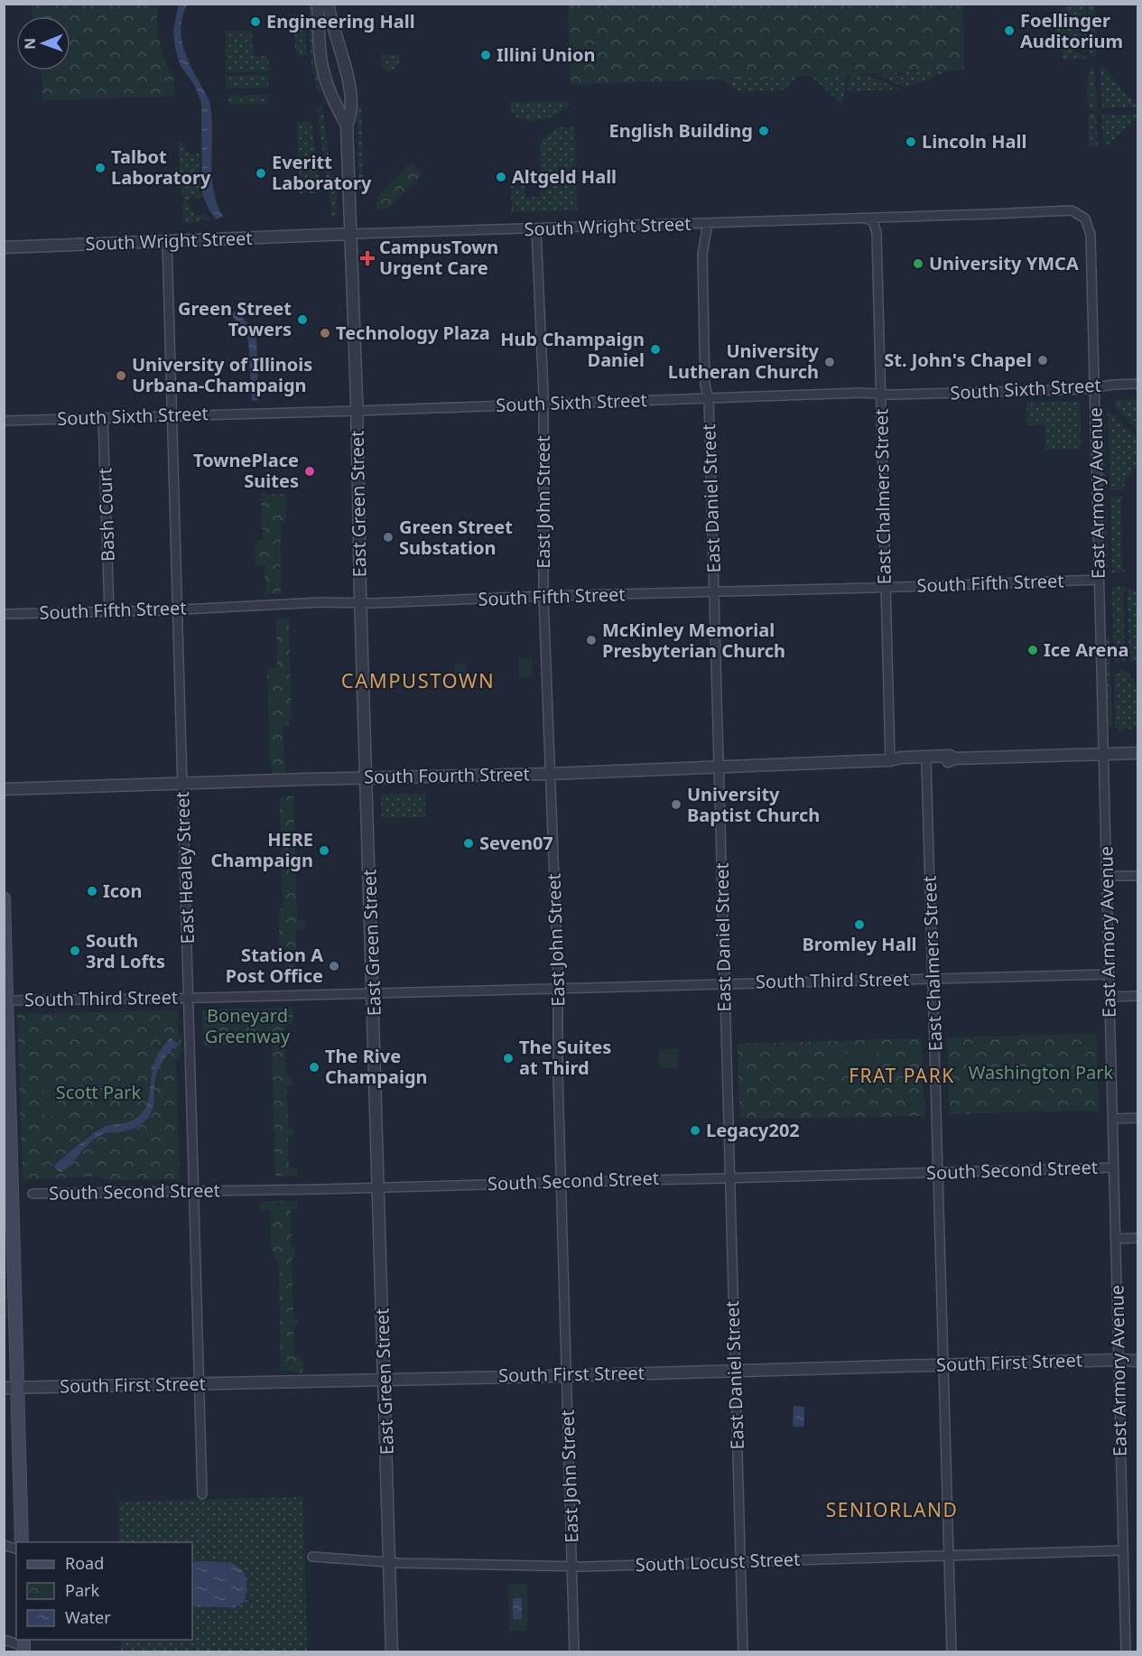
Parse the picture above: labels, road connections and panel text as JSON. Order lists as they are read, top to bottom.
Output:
{
  "streets": {
    "street": [
      "South Wright Street",
      "South Sixth Street",
      "East Armory Avenue",
      "East Chalmers Street",
      "East Daniel Street",
      "East John Street",
      "East Green Street",
      "Bash Court",
      "South Fifth Street",
      "South Fourth Street",
      "East Healey Street",
      "South Third Street",
      "South Second Street",
      "South First Street",
      "South Locust Street"
    ]
  },
  "crossings": [
    ["South Wright Street", "East Armory Avenue"],
    ["South Wright Street", "East Daniel Street"],
    ["South Wright Street", "East John Street"],
    ["South Wright Street", "East Green Street"],
    ["South Wright Street", "East Healey Street"],
    ["South Sixth Street", "East Armory Avenue"],
    ["South Sixth Street", "East Chalmers Street"],
    ["South Sixth Street", "East Daniel Street"],
    ["South Sixth Street", "East John Street"],
    ["South Sixth Street", "East Green Street"],
    ["South Sixth Street", "Bash Court"],
    ["South Sixth Street", "East Healey Street"],
    ["East Armory Avenue", "South Fifth Street"],
    ["East Armory Avenue", "South Fourth Street"],
    ["East Armory Avenue", "South Third Street"],
    ["East Armory Avenue", "South Second Street"],
    ["East Armory Avenue", "South First Street"],
    ["East Armory Avenue", "South Locust Street"],
    ["East Chalmers Street", "South Fifth Street"],
    ["East Chalmers Street", "South Fourth Street"],
    ["East Chalmers Street", "South Third Street"],
    ["East Chalmers Street", "South Second Street"],
    ["East Chalmers Street", "South First Street"],
    ["East Chalmers Street", "South Locust Street"],
    ["East Daniel Street", "South Fifth Street"],
    ["East Daniel Street", "South Fourth Street"],
    ["East Daniel Street", "South Third Street"],
    ["East Daniel Street", "South Second Street"],
    ["East Daniel Street", "South First Street"],
    ["East Daniel Street", "South Locust Street"],
    ["East John Street", "South Fifth Street"],
    ["East John Street", "South Fourth Street"],
    ["East John Street", "South Third Street"],
    ["East John Street", "South Second Street"],
    ["East John Street", "South First Street"],
    ["East John Street", "South Locust Street"],
    ["East Green Street", "South Fifth Street"],
    ["East Green Street", "South Fourth Street"],
    ["East Green Street", "South Third Street"],
    ["East Green Street", "South Second Street"],
    ["East Green Street", "South First Street"],
    ["East Green Street", "South Locust Street"],
    ["Bash Court", "South Fifth Street"],
    ["South Fifth Street", "East Healey Street"],
    ["South Fourth Street", "East Healey Street"],
    ["East Healey Street", "South Third Street"],
    ["East Healey Street", "South Second Street"],
    ["East Healey Street", "South First Street"]
  ],
  "districts": ["CAMPUSTOWN", "FRAT PARK", "SENIORLAND"],
  "parks": ["Boneyard Greenway", "Washington Park", "Scott Park"],
  "places": {
    "other": [
      "Engineering Hall",
      "Foellinger Auditorium",
      "Illini Union",
      "English Building",
      "Lincoln Hall",
      "Talbot Laboratory",
      "Everitt Laboratory",
      "Altgeld Hall",
      "University YMCA",
      "Green Street Towers",
      "Technology Plaza",
      "Hub Champaign Daniel",
      "St. John's Chapel",
      "University Lutheran Church",
      "University of Illinois Urbana-Champaign",
      "TownePlace Suites",
      "Green Street Substation",
      "McKinley Memorial Presbyterian Church",
      "Ice Arena",
      "University Baptist Church",
      "Seven07",
      "HERE Champaign",
      "Icon",
      "Bromley Hall",
      "South 3rd Lofts",
      "Station A Post Office",
      "The Suites at Third",
      "The Rive Champaign",
      "Legacy202"
    ],
    "health": ["CampusTown Urgent Care"]
  },
  "legend": ["Road", "Park", "Water"],
  "north": "left"
}
